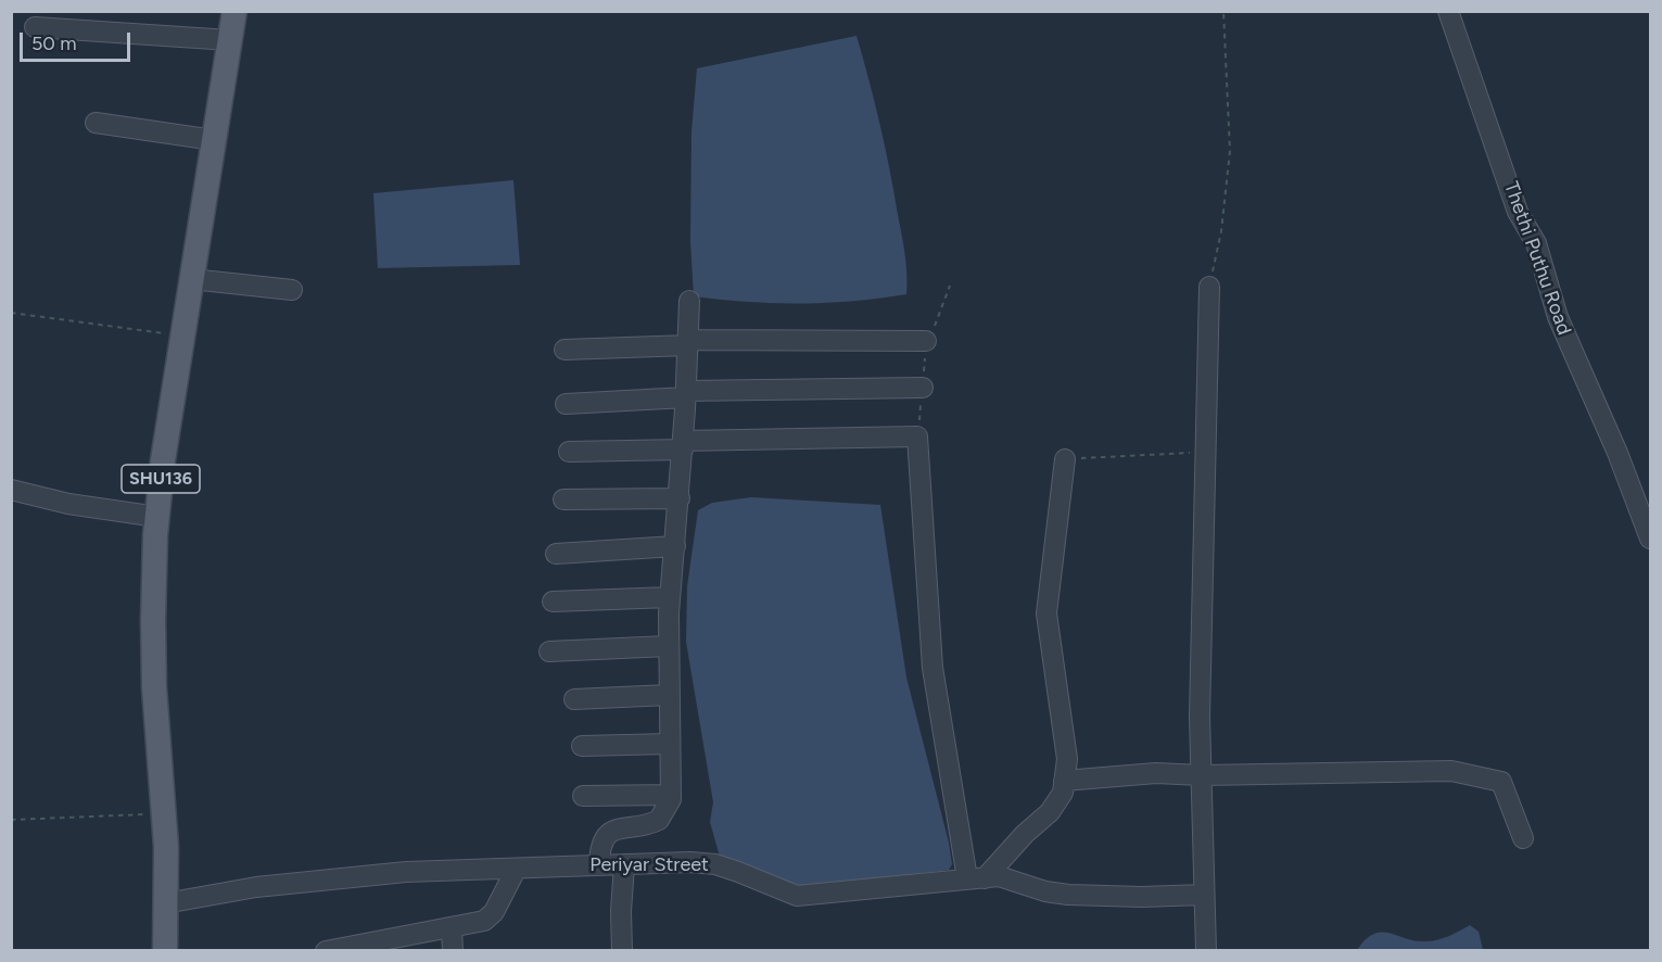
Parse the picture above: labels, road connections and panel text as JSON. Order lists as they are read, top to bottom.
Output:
{
  "streets": {
    "main road": ["SHU136"],
    "street": ["Thethi Puthu Road", "Periyar Street"]
  },
  "crossings": [
    ["SHU136", "Periyar Street"]
  ],
  "scale_bar": "50 m"
}
